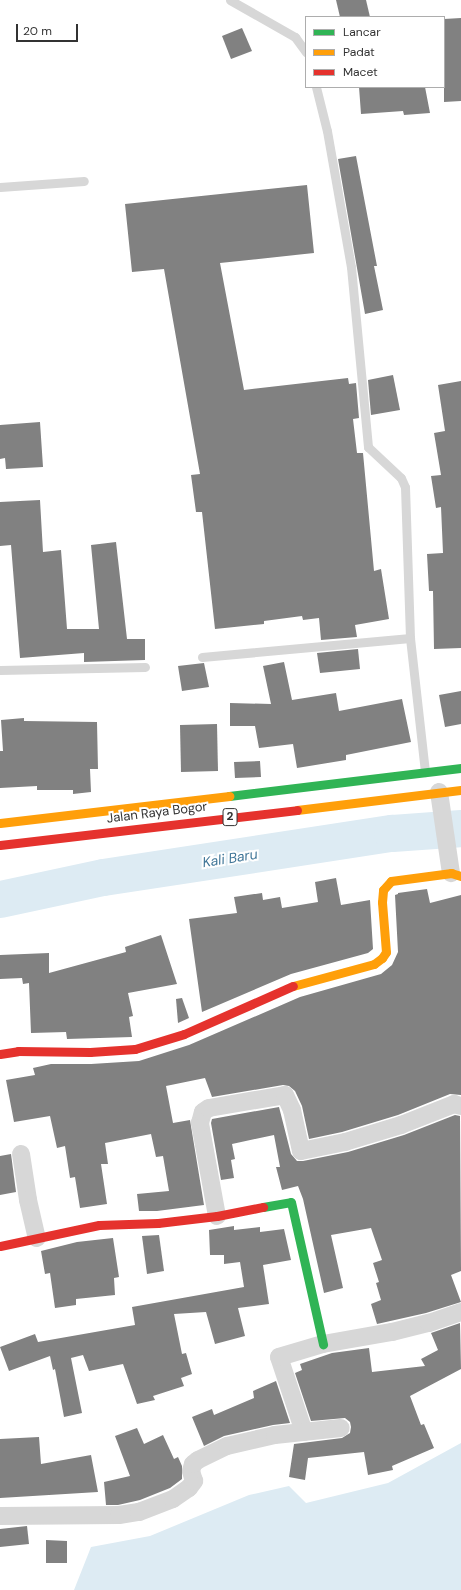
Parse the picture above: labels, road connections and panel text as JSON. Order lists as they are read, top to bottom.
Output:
{
  "streets": {
    "main road": ["Jalan Raya Bogor", "2"]
  },
  "water": ["Kali Baru"],
  "legend": ["Lancar", "Padat", "Macet"],
  "scale_bar": "20 m"
}
